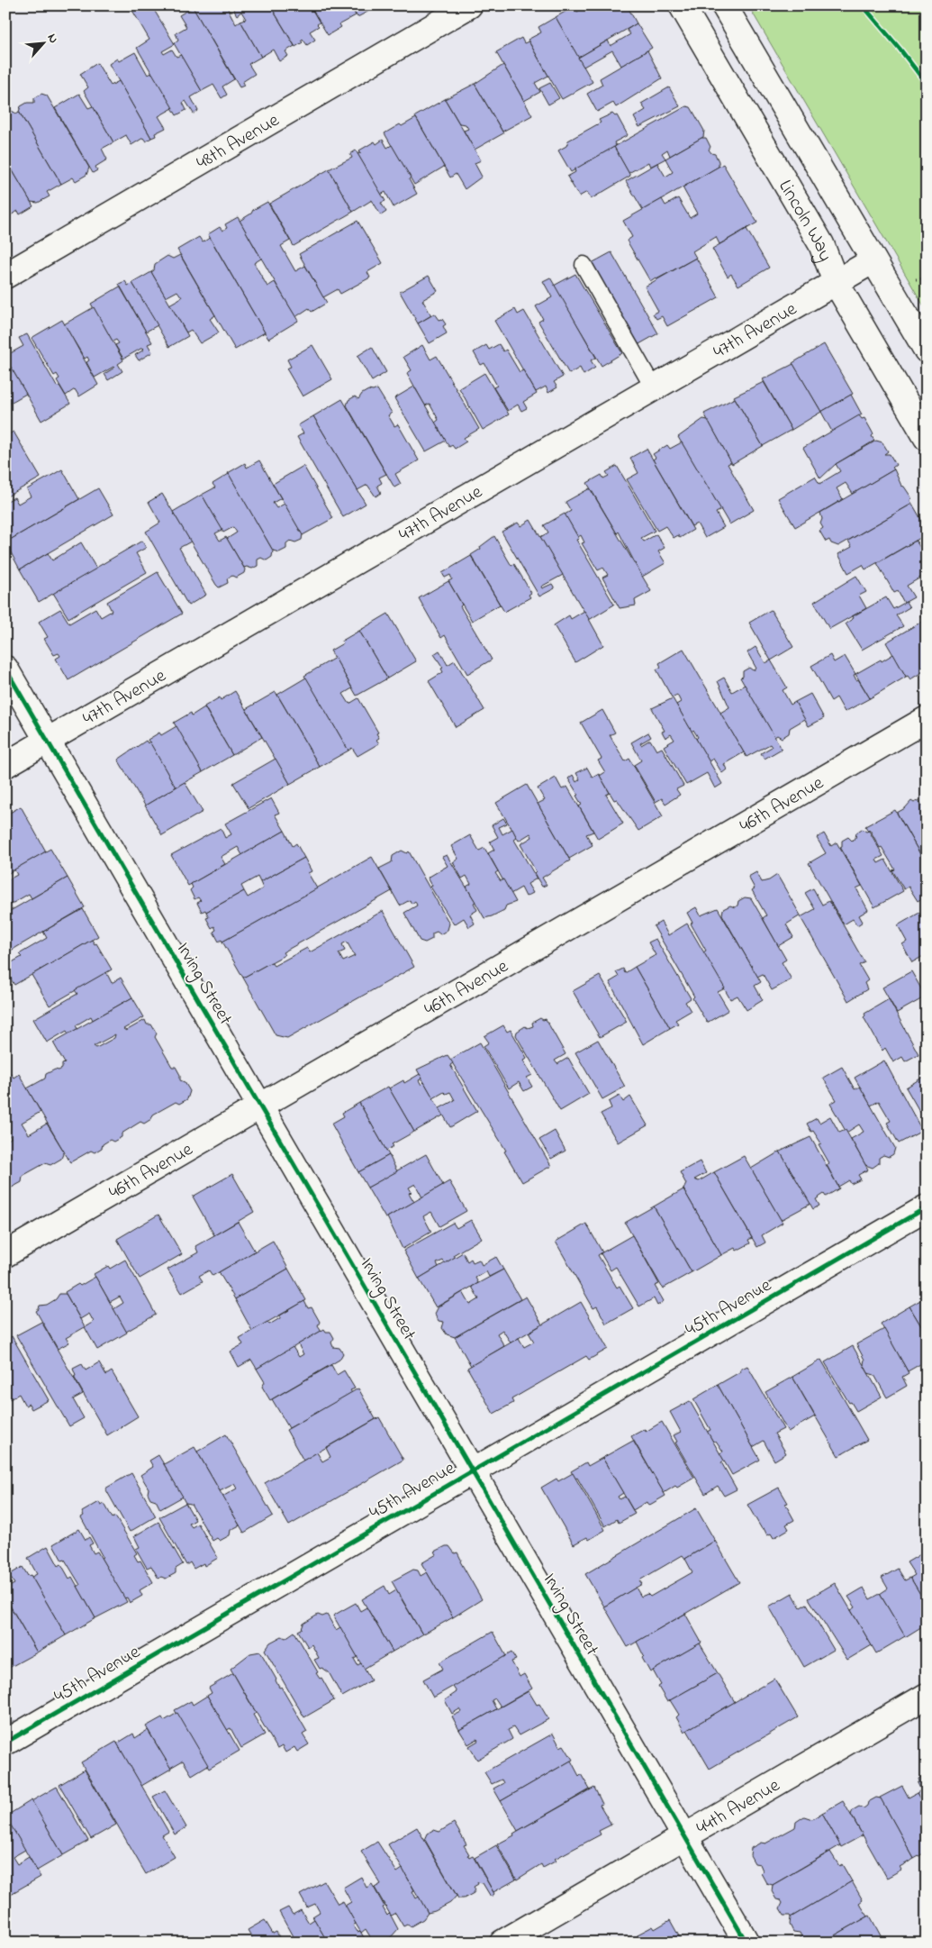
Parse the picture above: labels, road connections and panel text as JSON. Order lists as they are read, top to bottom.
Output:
{
  "streets": {
    "street": [
      "48th Avenue",
      "Lincoln Way",
      "47th Avenue",
      "46th Avenue",
      "Irving Street",
      "45th Avenue",
      "44th Avenue"
    ]
  },
  "crossings": [
    ["Lincoln Way", "47th Avenue"],
    ["47th Avenue", "Irving Street"],
    ["46th Avenue", "Irving Street"],
    ["Irving Street", "45th Avenue"],
    ["Irving Street", "44th Avenue"]
  ],
  "north": "top right"
}
